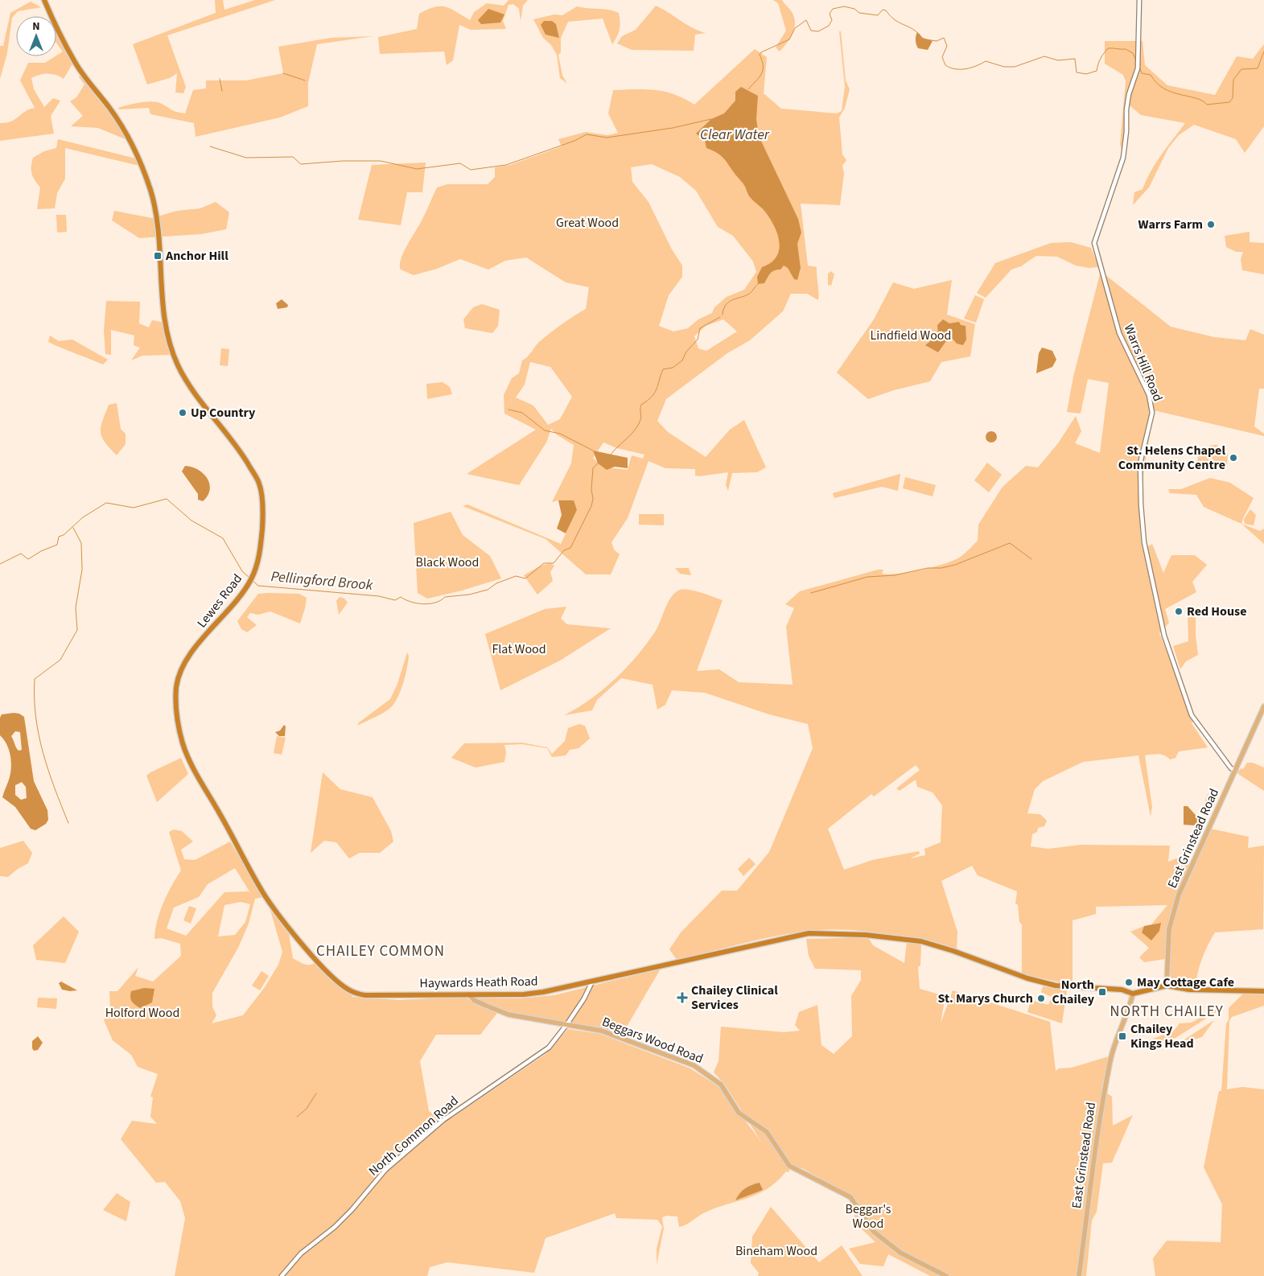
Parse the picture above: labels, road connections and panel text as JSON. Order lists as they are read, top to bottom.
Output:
{
  "streets": {
    "highway": ["Lewes Road", "Haywards Heath Road"],
    "main road": ["East Grinstead Road", "Beggars Wood Road"],
    "street": ["Warrs Hill Road", "North Common Road"]
  },
  "crossings": [
    ["Warrs Hill Road", "East Grinstead Road"],
    ["Lewes Road", "Haywards Heath Road"],
    ["East Grinstead Road", "Haywards Heath Road"],
    ["Haywards Heath Road", "Beggars Wood Road"],
    ["Haywards Heath Road", "North Common Road"],
    ["Beggars Wood Road", "North Common Road"]
  ],
  "districts": ["CHAILEY COMMON", "NORTH CHAILEY"],
  "water": ["Clear Water", "Pellingford Brook"],
  "parks": [
    "Great Wood",
    "Lindfield Wood",
    "Black Wood",
    "Flat Wood",
    "Holford Wood",
    "Beggar's Wood",
    "Bineham Wood"
  ],
  "places": {
    "other": [
      "Warrs Farm",
      "Up Country",
      "St. Helens Chapel Community Centre",
      "Red House",
      "May Cottage Cafe",
      "St. Marys Church"
    ],
    "transit": ["Anchor Hill", "North Chailey", "Chailey Kings Head"],
    "health": ["Chailey Clinical Services"]
  },
  "north": "top"
}
